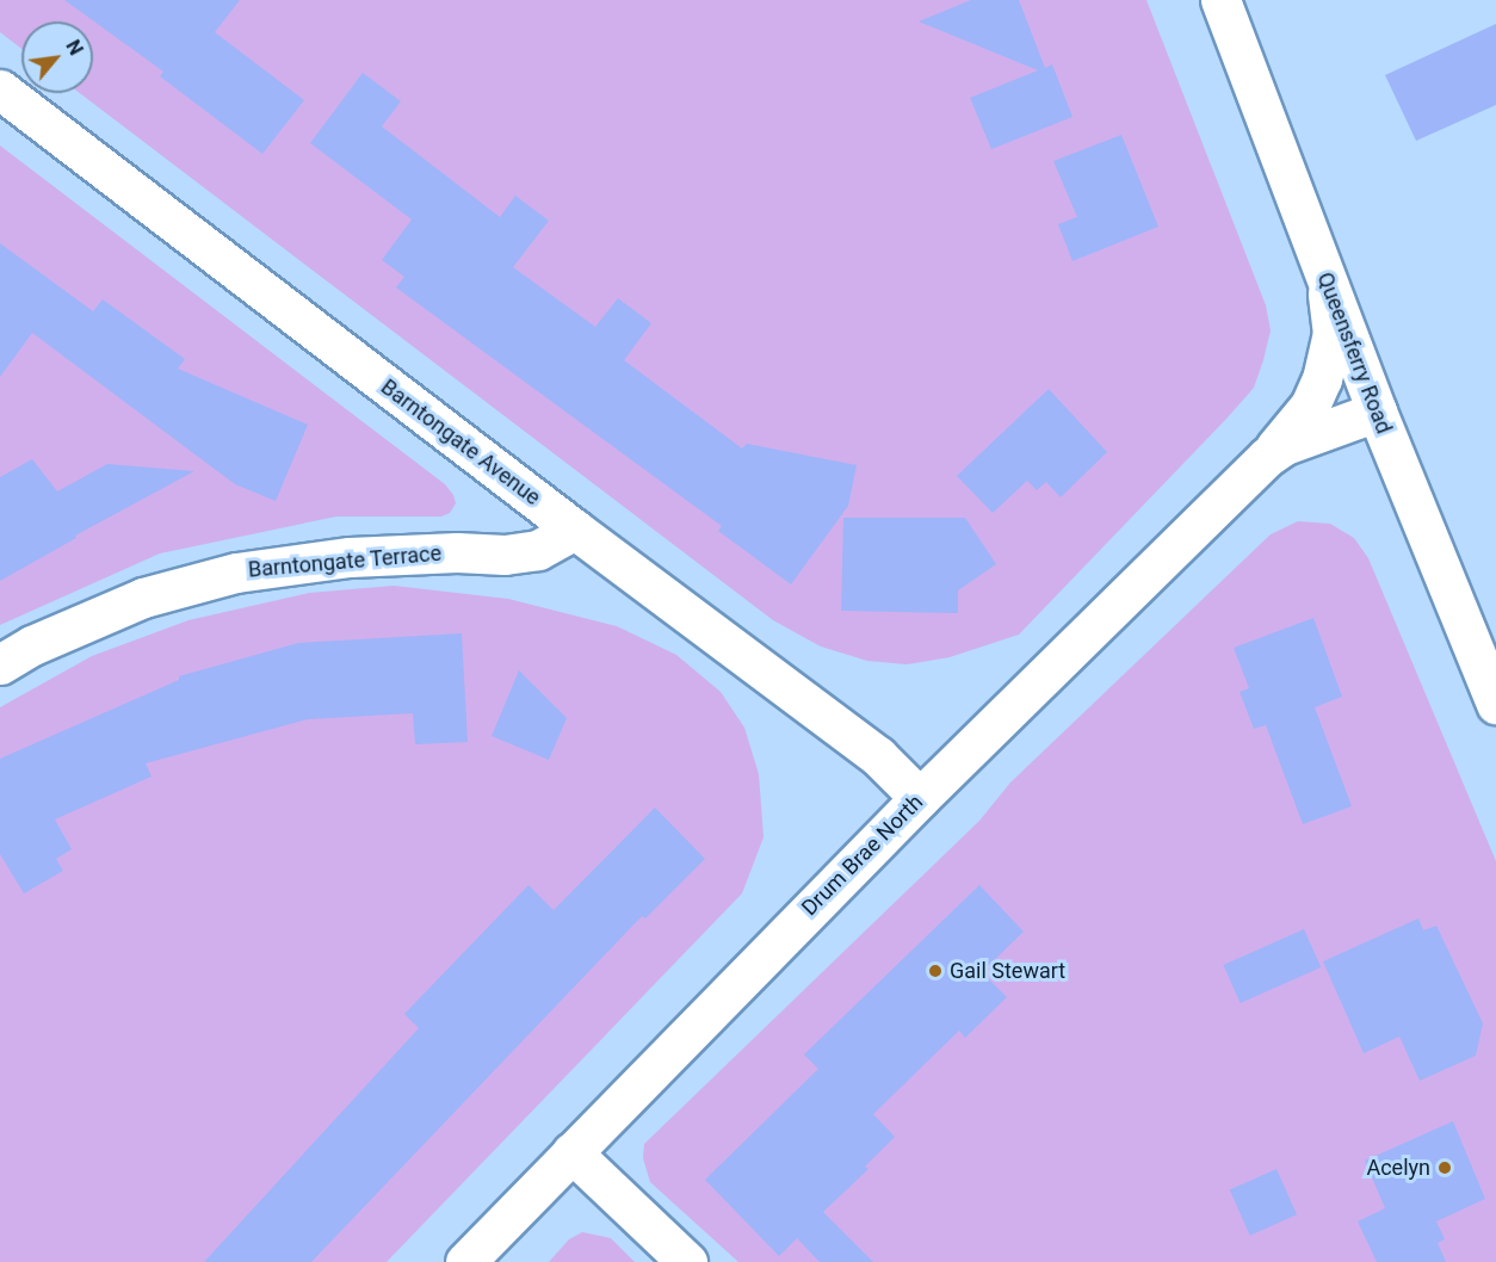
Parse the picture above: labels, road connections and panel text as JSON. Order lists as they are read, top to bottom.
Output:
{
  "streets": {
    "main road": [
      "Queensferry Road",
      "Barntongate Avenue",
      "Barntongate Terrace",
      "Drum Brae North"
    ]
  },
  "crossings": [
    ["Queensferry Road", "Drum Brae North"],
    ["Barntongate Avenue", "Barntongate Terrace"],
    ["Barntongate Avenue", "Drum Brae North"]
  ],
  "places": ["Gail Stewart", "Acelyn"],
  "north": "top right"
}
